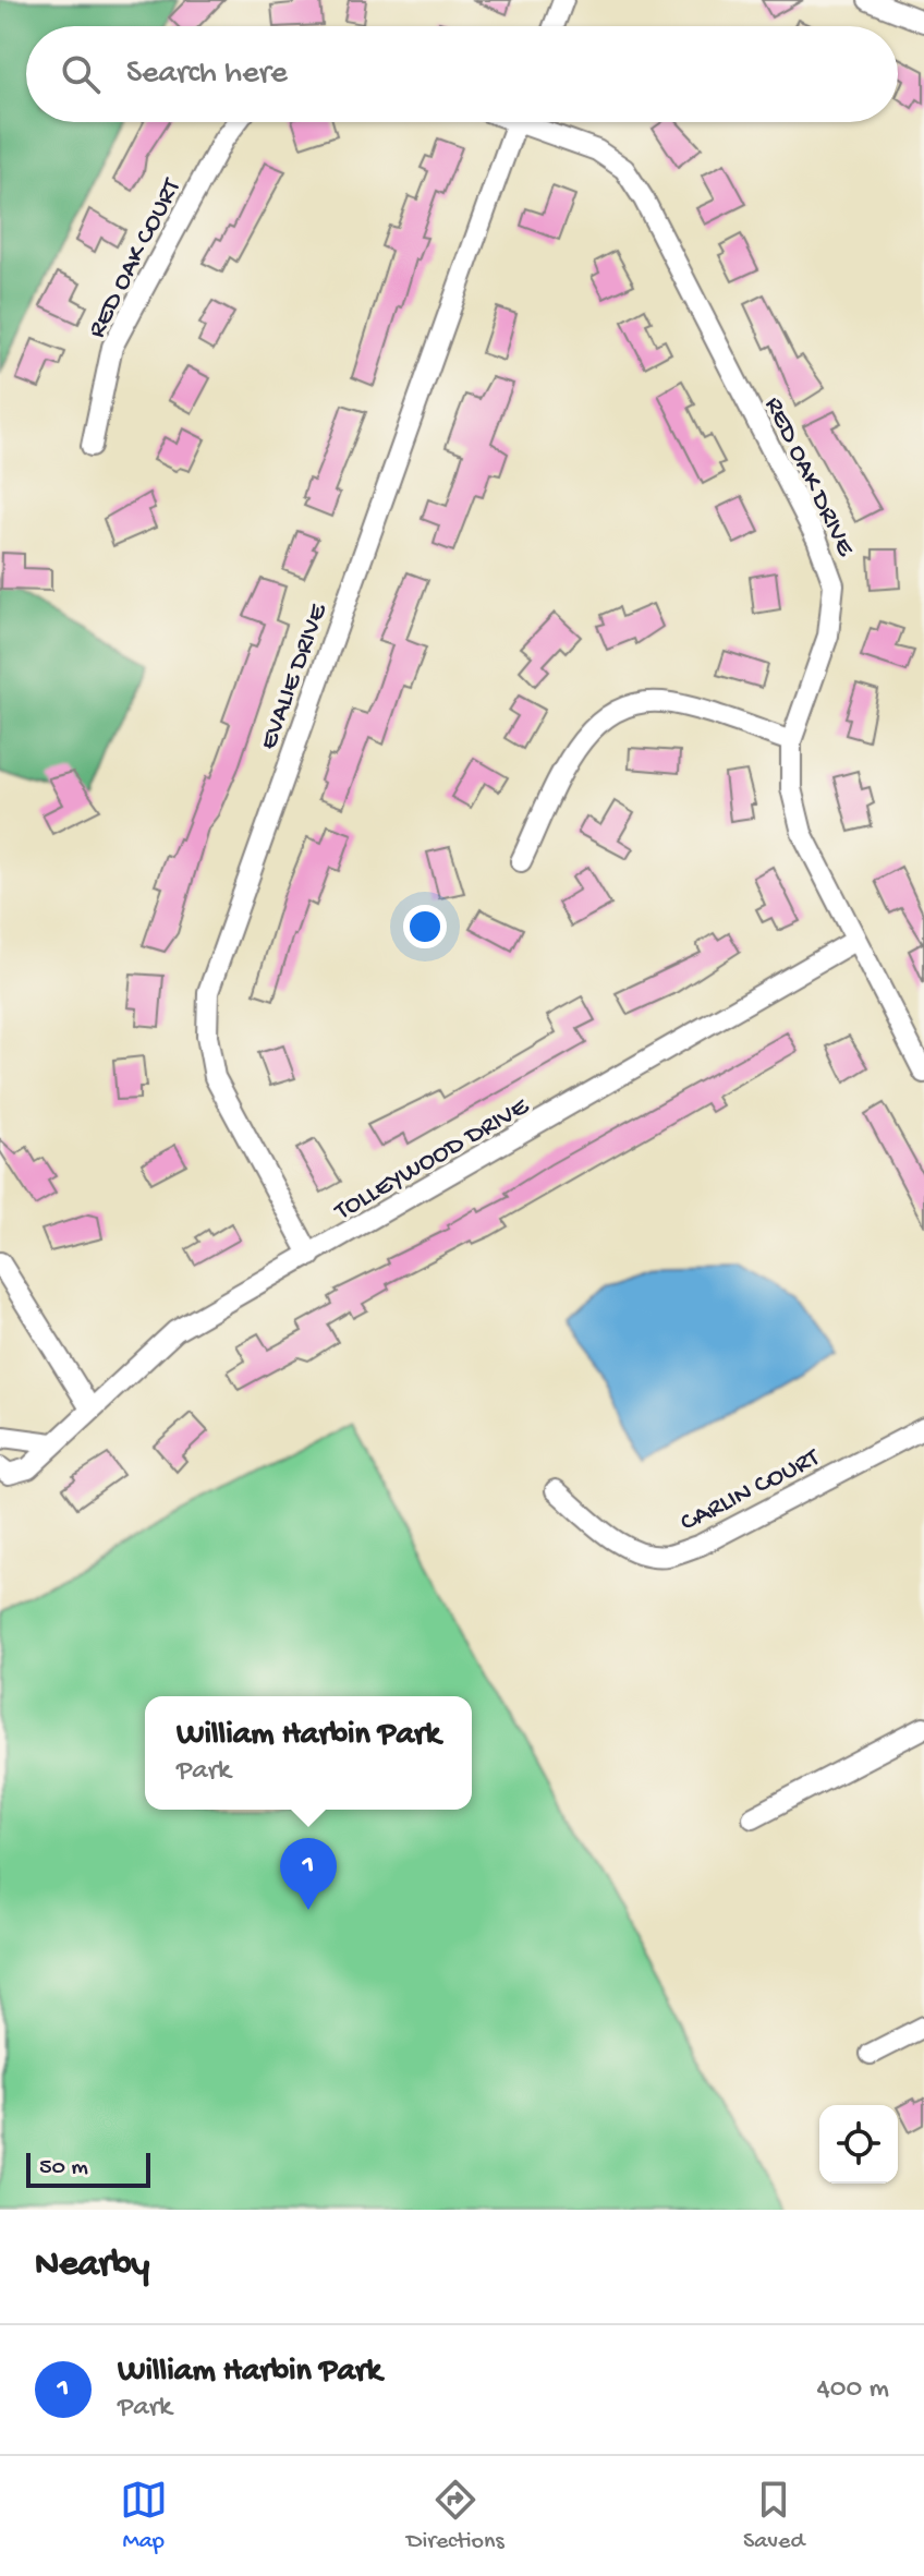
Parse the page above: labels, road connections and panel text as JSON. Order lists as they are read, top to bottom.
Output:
{
  "streets": {
    "street": [
      "RED OAK COURT",
      "RED OAK DRIVE",
      "EVALIE DRIVE",
      "TOLLEYWOOD DRIVE",
      "CARLIN COURT"
    ]
  },
  "crossings": [
    ["RED OAK DRIVE", "TOLLEYWOOD DRIVE"],
    ["EVALIE DRIVE", "TOLLEYWOOD DRIVE"]
  ],
  "scale_bar": "50 m",
  "page": {
    "search": "Search here",
    "popup": ["William Harbin Park", "Park"],
    "pins": "1",
    "scale": "50 m",
    "heading": "Nearby",
    "list": [
      {
        "mark": "1",
        "name": "William Harbin Park",
        "note": "Park",
        "value": "400 m"
      }
    ],
    "nav": ["Map", "Directions", "Saved"]
  }
}
